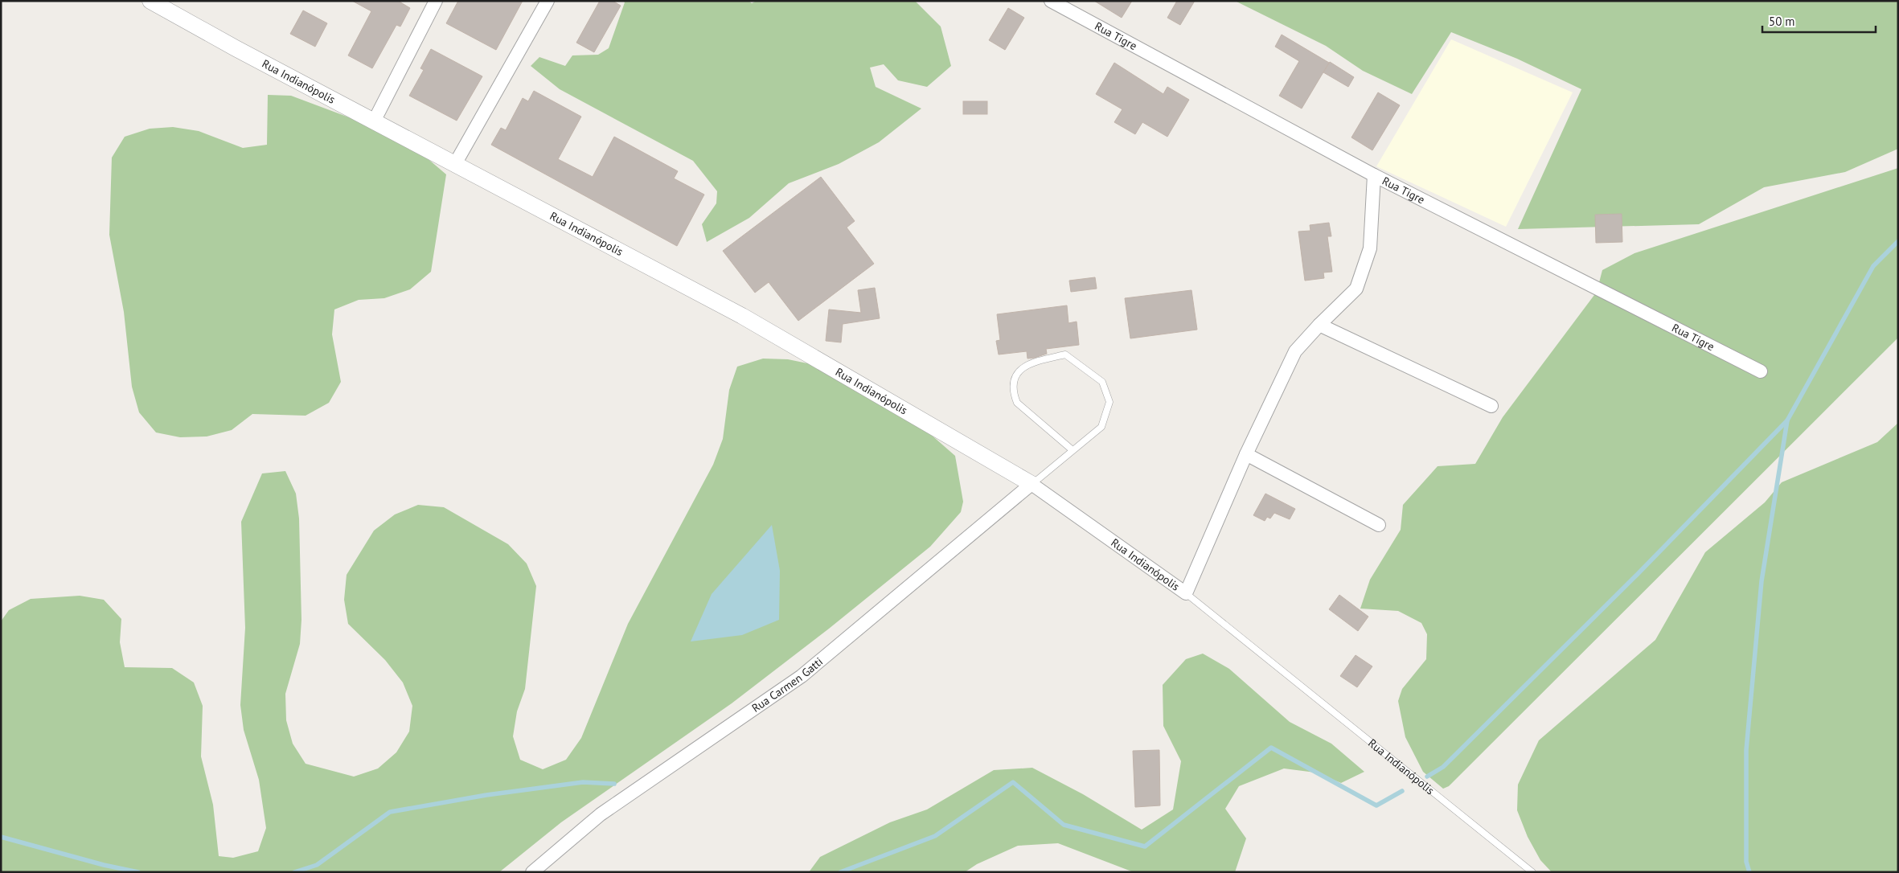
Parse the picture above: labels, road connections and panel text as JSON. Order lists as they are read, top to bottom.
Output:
{
  "streets": {
    "street": ["Rua Tigre", "Rua Indianópolis", "Rua Carmen Gatti"]
  },
  "crossings": [
    ["Rua Indianópolis", "Rua Carmen Gatti"]
  ],
  "scale_bar": "50 m"
}
